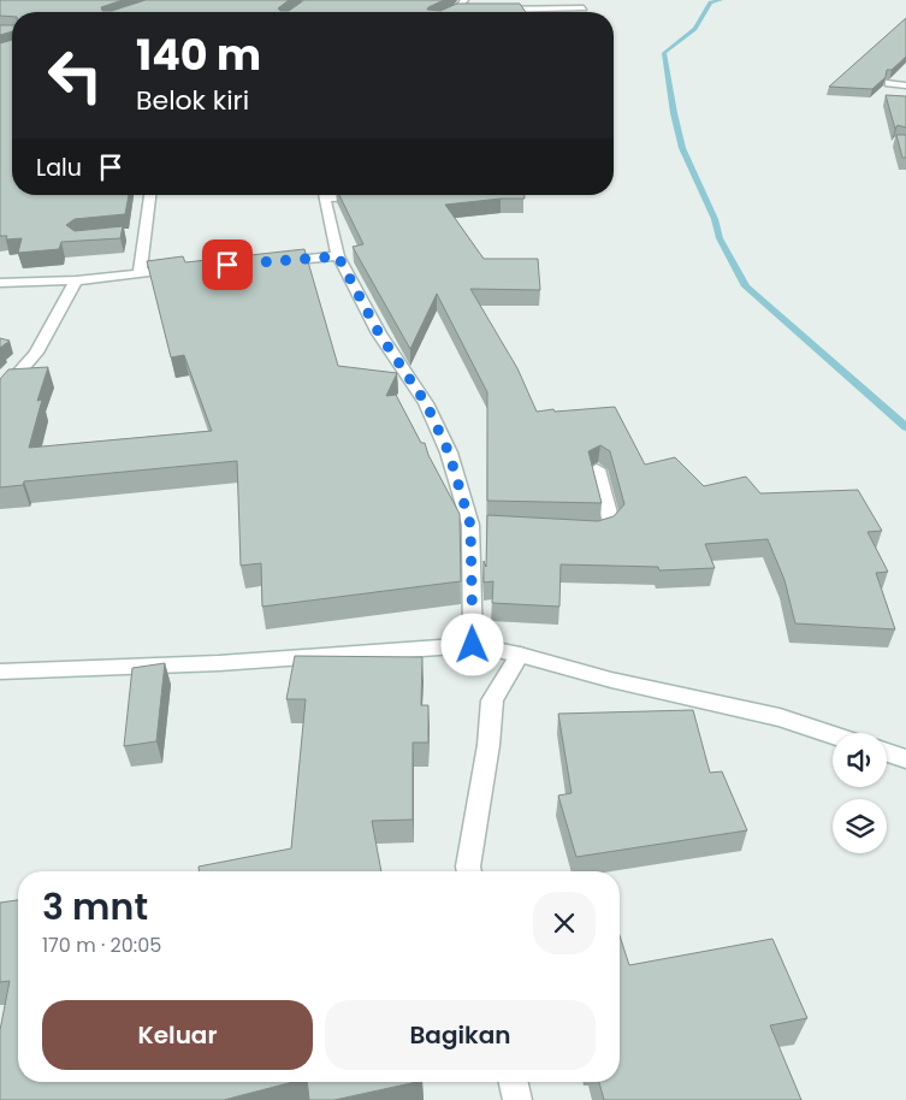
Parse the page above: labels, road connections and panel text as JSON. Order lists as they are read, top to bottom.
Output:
{
  "page": {
    "turn": ["140 m", "Belok kiri"],
    "then": "Lalu",
    "heading": ["3 mnt", "170 m · 20:05"],
    "buttons": ["Keluar", "Bagikan"]
  }
}
